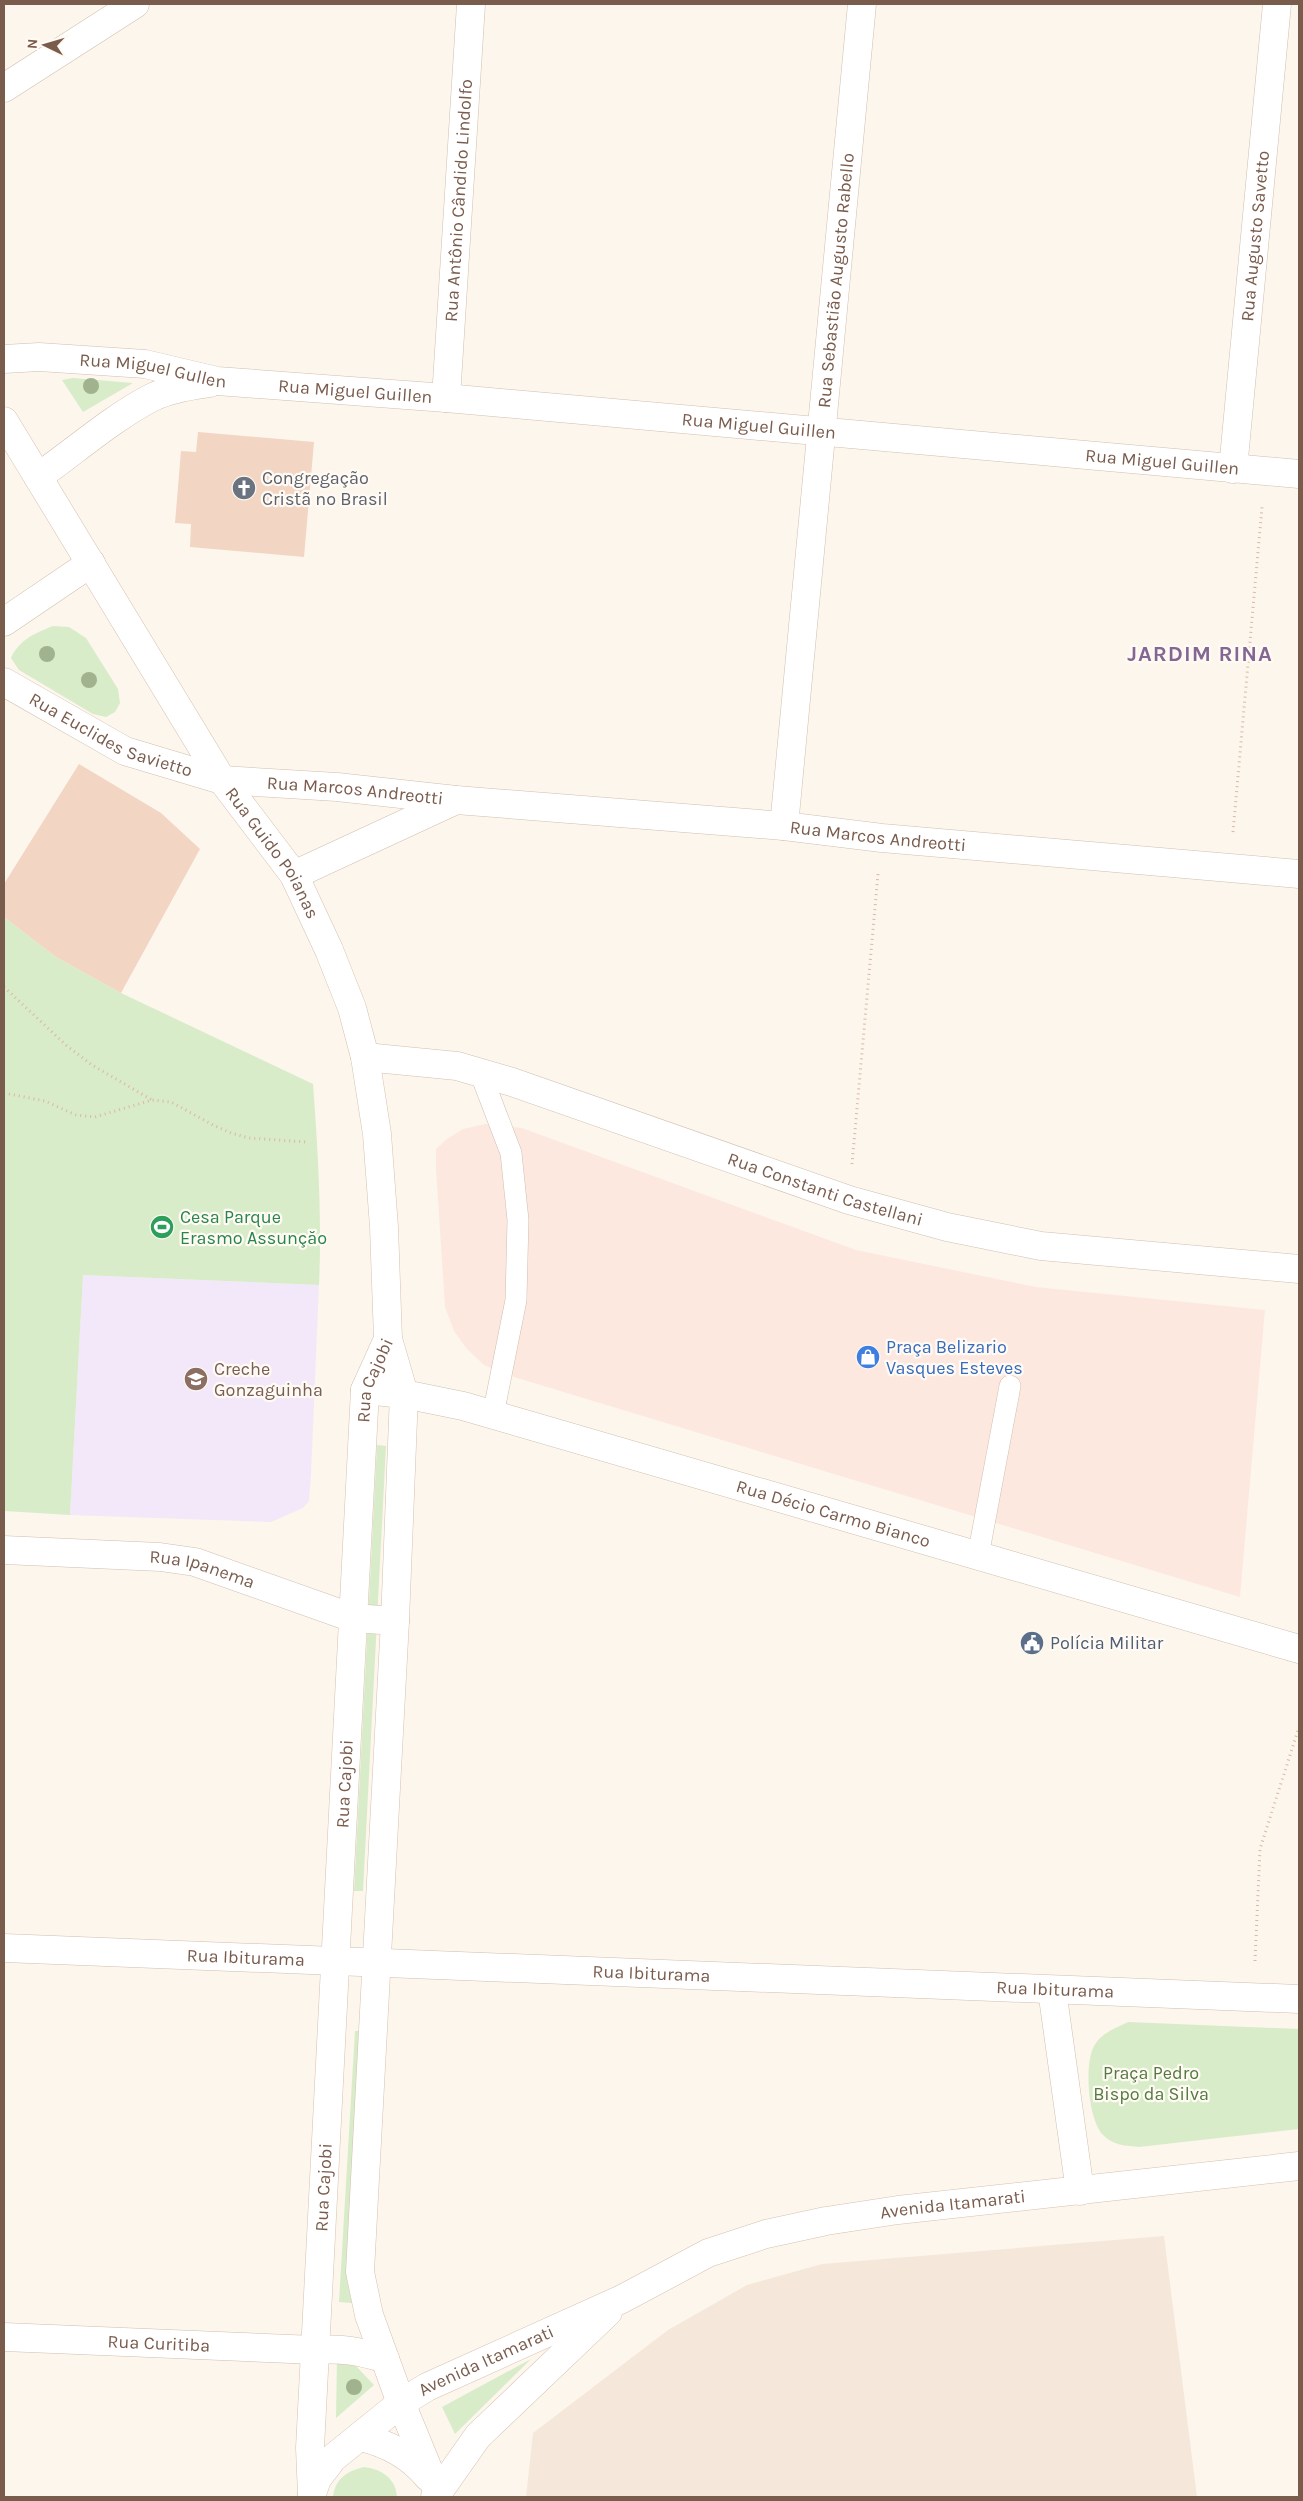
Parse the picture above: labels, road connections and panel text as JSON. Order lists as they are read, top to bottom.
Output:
{
  "streets": {
    "street": [
      "Rua Antônio Cândido Lindolfo",
      "Rua Augusto Savetto",
      "Rua Sebastião Augusto Rabello",
      "Rua Miguel Gullen",
      "Rua Miguel Guillen",
      "Rua Euclides Savietto",
      "Rua Marcos Andreotti",
      "Rua Guido Poianas",
      "Rua Constanti Castellani",
      "Rua Cajobi",
      "Rua Décio Carmo Bianco",
      "Rua Ipanema",
      "Rua Ibiturama",
      "Avenida Itamarati",
      "Rua Curitiba"
    ]
  },
  "crossings": [
    ["Rua Antônio Cândido Lindolfo", "Rua Miguel Guillen"],
    ["Rua Augusto Savetto", "Rua Miguel Guillen"],
    ["Rua Sebastião Augusto Rabello", "Rua Miguel Guillen"],
    ["Rua Sebastião Augusto Rabello", "Rua Marcos Andreotti"],
    ["Rua Miguel Gullen", "Rua Miguel Guillen"],
    ["Rua Miguel Gullen", "Rua Guido Poianas"],
    ["Rua Euclides Savietto", "Rua Marcos Andreotti"],
    ["Rua Euclides Savietto", "Rua Guido Poianas"],
    ["Rua Marcos Andreotti", "Rua Guido Poianas"],
    ["Rua Guido Poianas", "Rua Constanti Castellani"],
    ["Rua Guido Poianas", "Rua Cajobi"],
    ["Rua Cajobi", "Rua Décio Carmo Bianco"],
    ["Rua Cajobi", "Rua Ipanema"],
    ["Rua Cajobi", "Rua Ibiturama"],
    ["Rua Cajobi", "Avenida Itamarati"],
    ["Rua Cajobi", "Rua Curitiba"]
  ],
  "districts": ["JARDIM RINA"],
  "parks": ["Praça Pedro Bispo da Silva"],
  "places": {
    "church": ["Congregação Cristã no Brasil"],
    "sports": ["Cesa Parque Erasmo Assunçăo"],
    "shop": ["Praça Belizario Vasques Esteves"],
    "school or university": ["Creche Gonzaguinha"],
    "public building": ["Polícia Militar"]
  },
  "north": "left"
}
